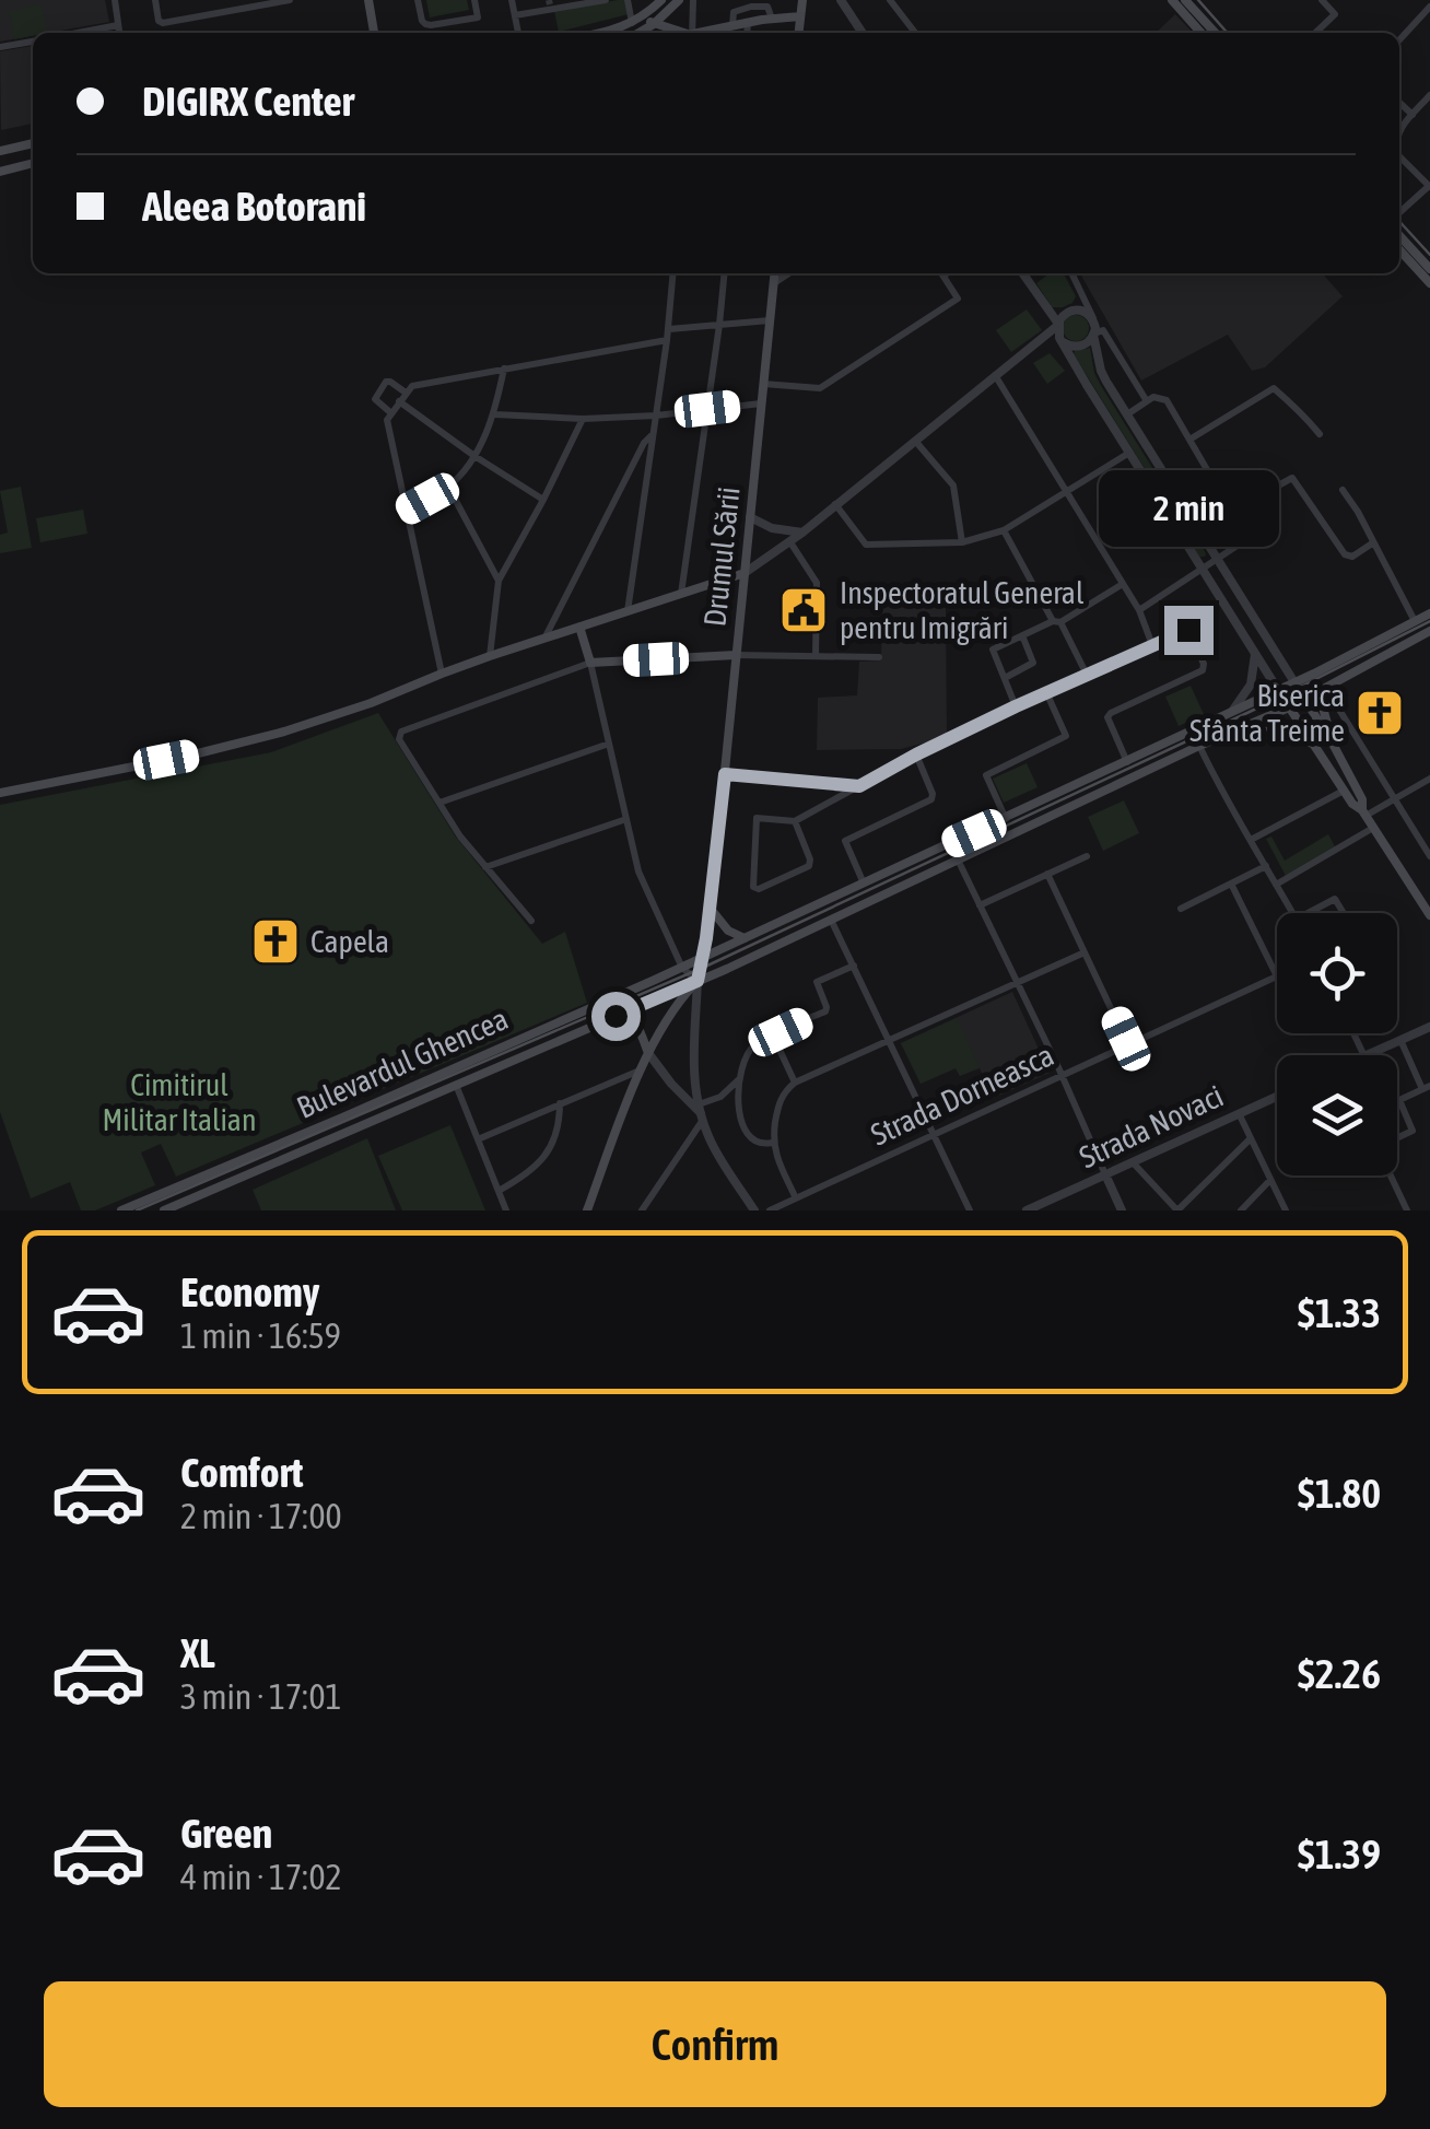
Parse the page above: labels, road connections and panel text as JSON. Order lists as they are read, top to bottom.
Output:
{
  "streets": {
    "main road": ["Drumul Sării", "Bulevardul Ghencea"],
    "street": ["Strada Dorneasca", "Strada Novaci"]
  },
  "crossings": [
    ["Drumul Sării", "Bulevardul Ghencea"]
  ],
  "parks": ["Cimitirul Militar Italian"],
  "places": {
    "public building": ["Inspectoratul General pentru Imigrări"],
    "church": ["Biserica Sfânta Treime", "Capela"]
  },
  "page": {
    "banner": ["DIGIRX Center", "Aleea Botorani"],
    "bubble": "2 min",
    "list": [
      {
        "name": "Economy",
        "note": "1 min · 16:59",
        "value": "$1.33"
      },
      {
        "name": "Comfort",
        "note": "2 min · 17:00",
        "value": "$1.80"
      },
      {
        "name": "XL",
        "note": "3 min · 17:01",
        "value": "$2.26"
      },
      {
        "name": "Green",
        "note": "4 min · 17:02",
        "value": "$1.39"
      }
    ],
    "buttons": "Confirm"
  }
}
